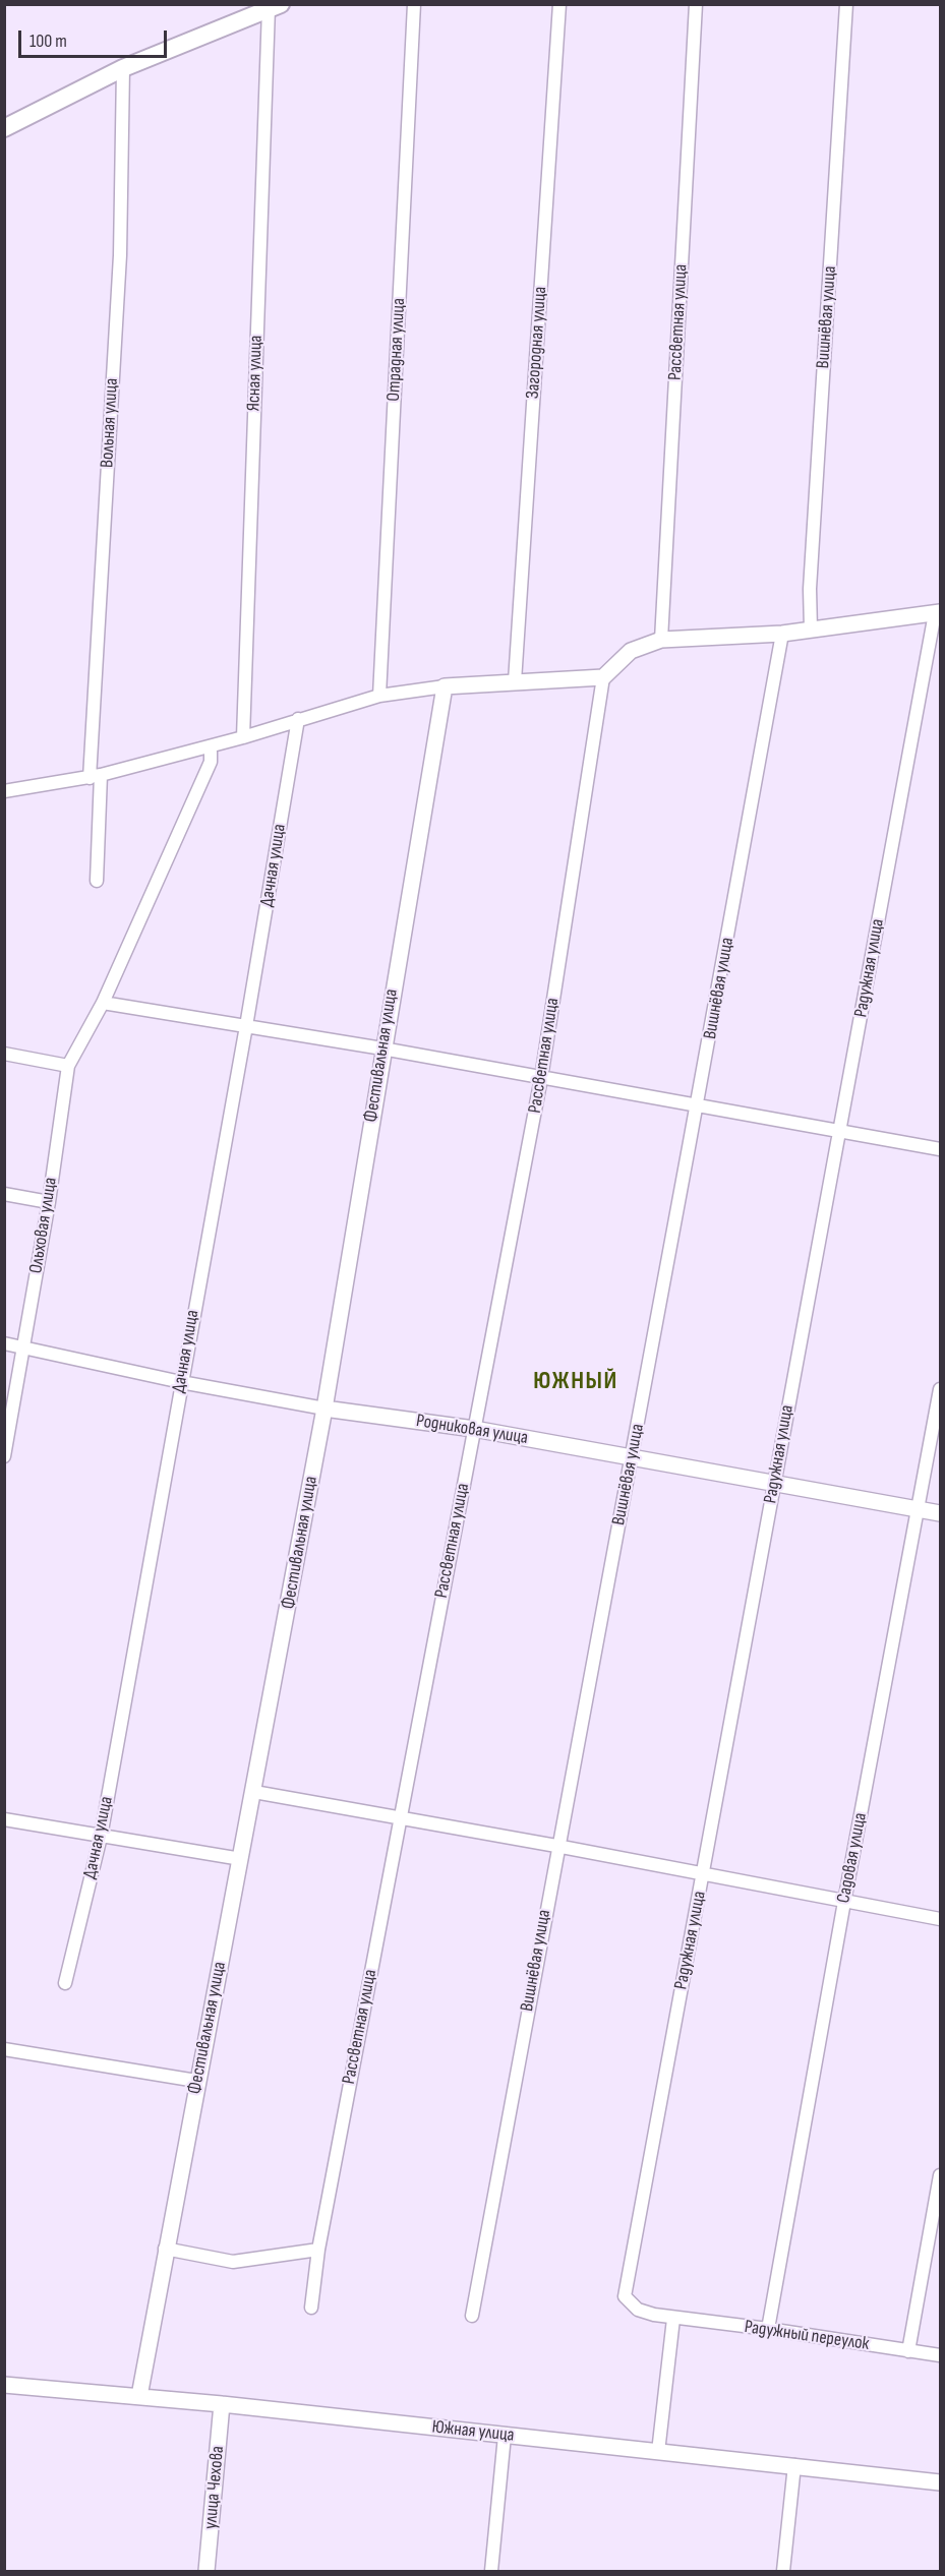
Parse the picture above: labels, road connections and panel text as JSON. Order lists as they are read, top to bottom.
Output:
{
  "streets": {
    "street": [
      "Вишнёвая улица",
      "Рассветная улица",
      "Загородная улица",
      "Отрадная улица",
      "Ясная улица",
      "Вольная улица",
      "Дачная улица",
      "Радужная улица",
      "Фестивальная улица",
      "Ольховая улица",
      "Родниковая улица",
      "Садовая улица",
      "Радужный переулок",
      "Южная улица",
      "улица Чехова"
    ]
  },
  "crossings": [
    ["Вишнёвая улица", "Родниковая улица"],
    ["Рассветная улица", "Родниковая улица"],
    ["Дачная улица", "Родниковая улица"],
    ["Радужная улица", "Родниковая улица"],
    ["Радужная улица", "Радужный переулок"],
    ["Фестивальная улица", "Родниковая улица"],
    ["Фестивальная улица", "Южная улица"],
    ["Ольховая улица", "Родниковая улица"],
    ["Родниковая улица", "Садовая улица"],
    ["Садовая улица", "Радужный переулок"],
    ["Южная улица", "улица Чехова"]
  ],
  "districts": ["ЮЖНЫЙ"],
  "scale_bar": "100 m"
}
